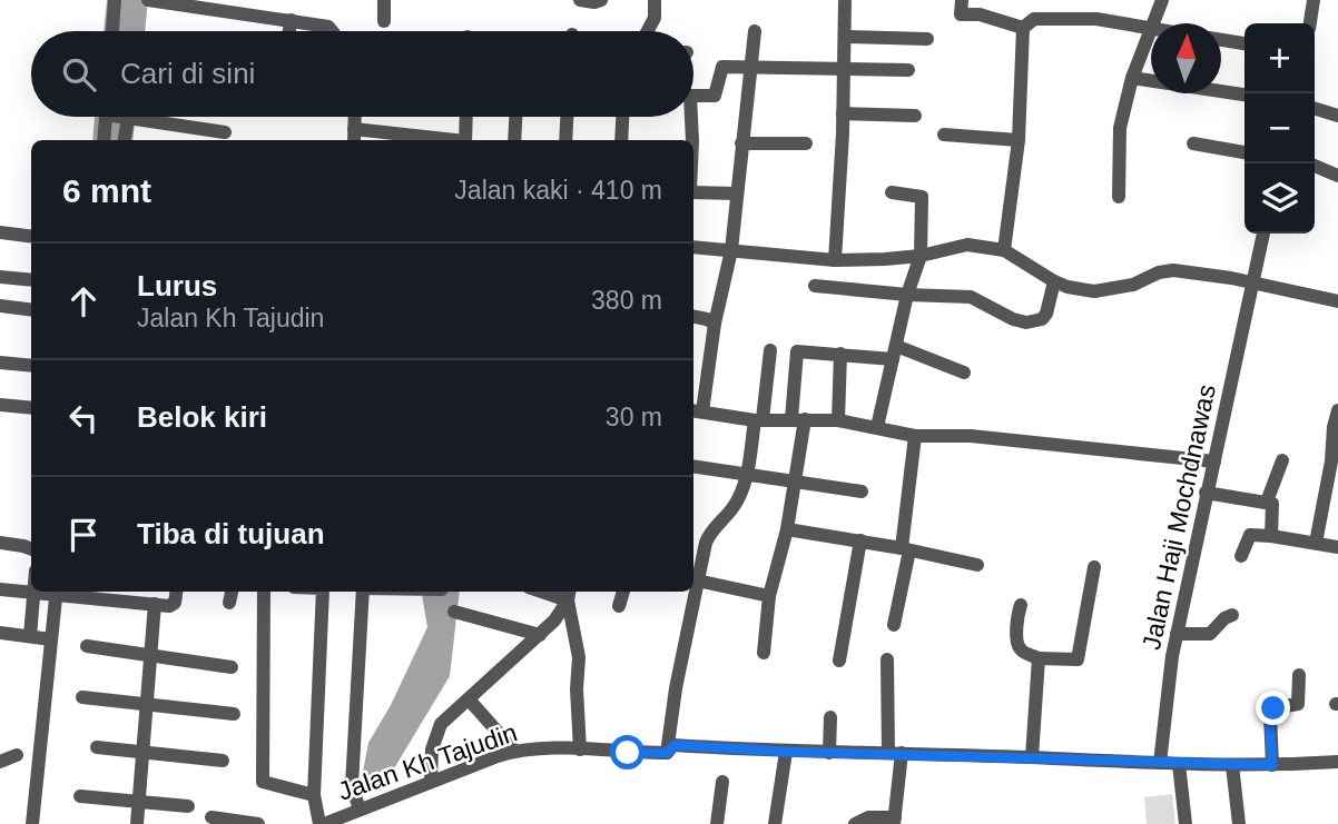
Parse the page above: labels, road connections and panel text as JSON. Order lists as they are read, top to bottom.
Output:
{
  "streets": {
    "street": ["Jalan Haji Mochdnawas", "Jalan Kh Tajudin"]
  },
  "crossings": [
    ["Jalan Haji Mochdnawas", "Jalan Kh Tajudin"]
  ],
  "north": "top",
  "page": {
    "map_buttons": ["+", "−"],
    "search": "Cari di sini",
    "heading": ["6 mnt", "Jalan kaki · 410 m"],
    "list": [
      ["Lurus", "Jalan Kh Tajudin", "380 m"],
      ["Belok kiri", "30 m"],
      "Tiba di tujuan"
    ]
  }
}
